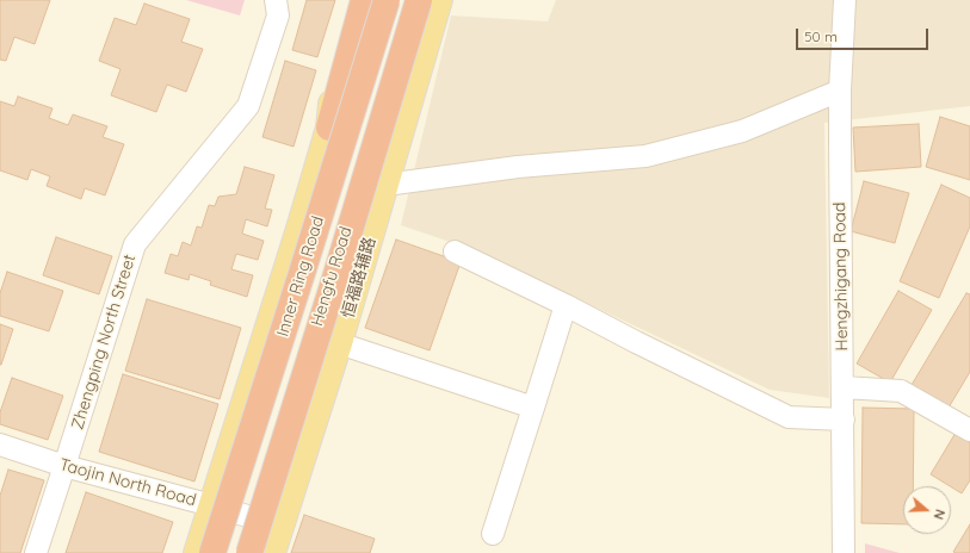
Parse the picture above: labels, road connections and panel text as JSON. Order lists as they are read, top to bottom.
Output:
{
  "streets": {
    "highway": ["Inner Ring Road"],
    "main road": ["Hengfu Road", "恒福路辅路"],
    "street": ["Hengzhigang Road", "Zhengping North Street", "Taojin North Road"]
  },
  "crossings": [
    ["Inner Ring Road", "Hengfu Road"],
    ["Hengfu Road", "Taojin North Road"],
    ["Zhengping North Street", "Taojin North Road"]
  ],
  "scale_bar": "50 m",
  "north": "right"
}
